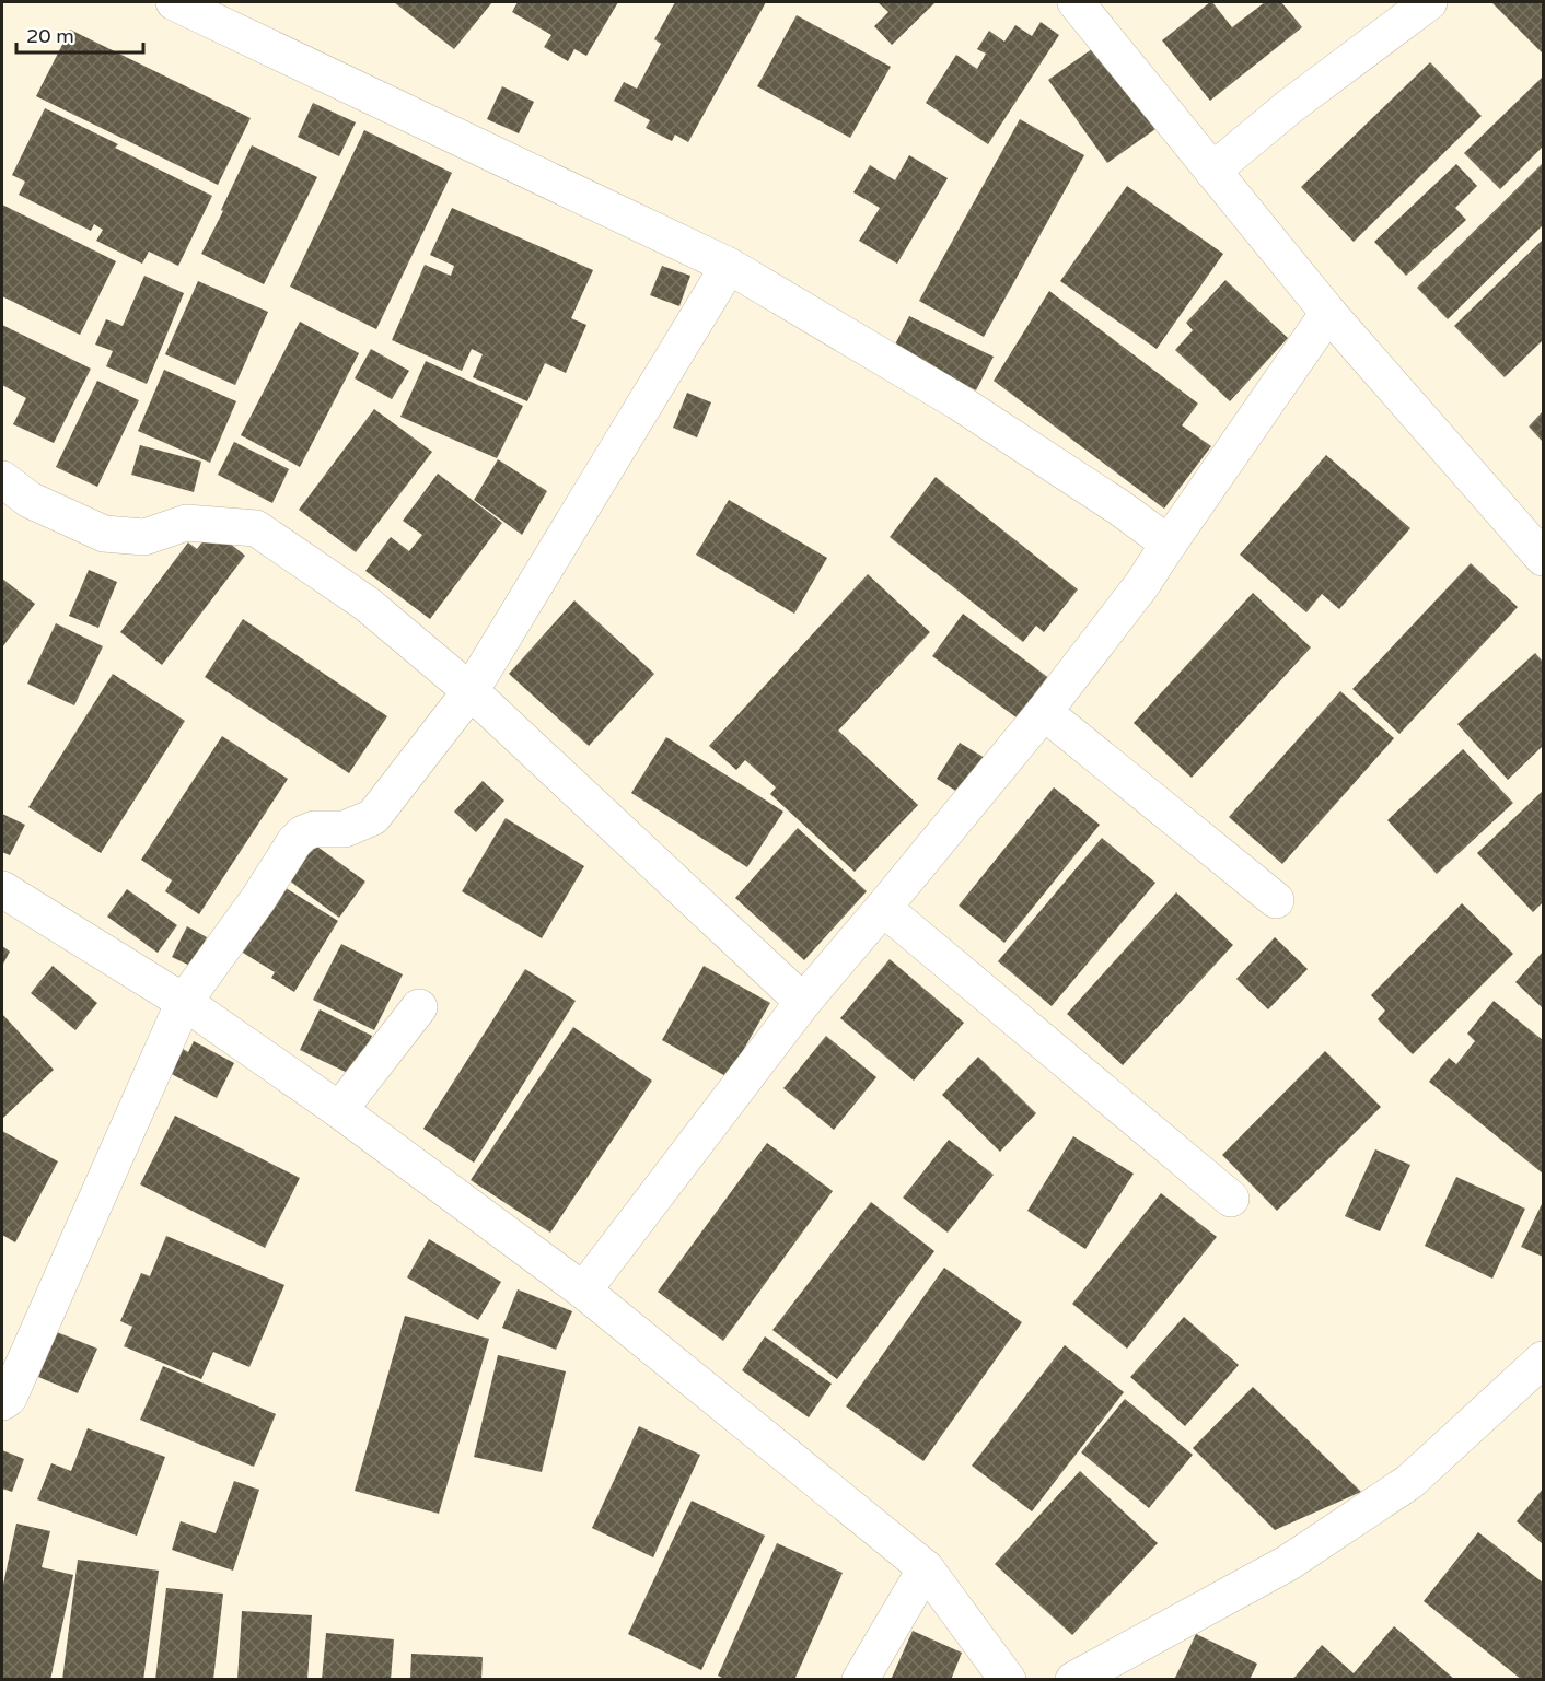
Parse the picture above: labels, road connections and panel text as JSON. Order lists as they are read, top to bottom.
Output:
{
  "scale_bar": "20 m"
}
